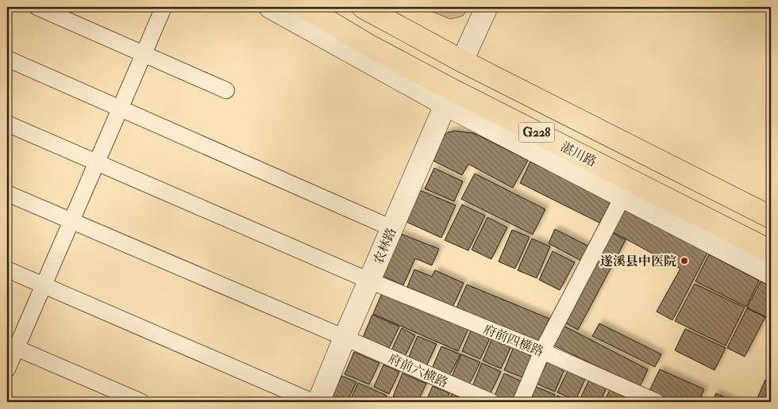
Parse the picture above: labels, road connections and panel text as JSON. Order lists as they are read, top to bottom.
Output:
{
  "streets": {
    "highway": ["G228", "湛川路"],
    "main road": ["农林路"],
    "street": ["府前四横路", "府前六横路"]
  },
  "crossings": [
    ["湛川路", "农林路"],
    ["农林路", "府前四横路"],
    ["农林路", "府前六横路"]
  ],
  "places": ["遂溪县中医院"]
}
